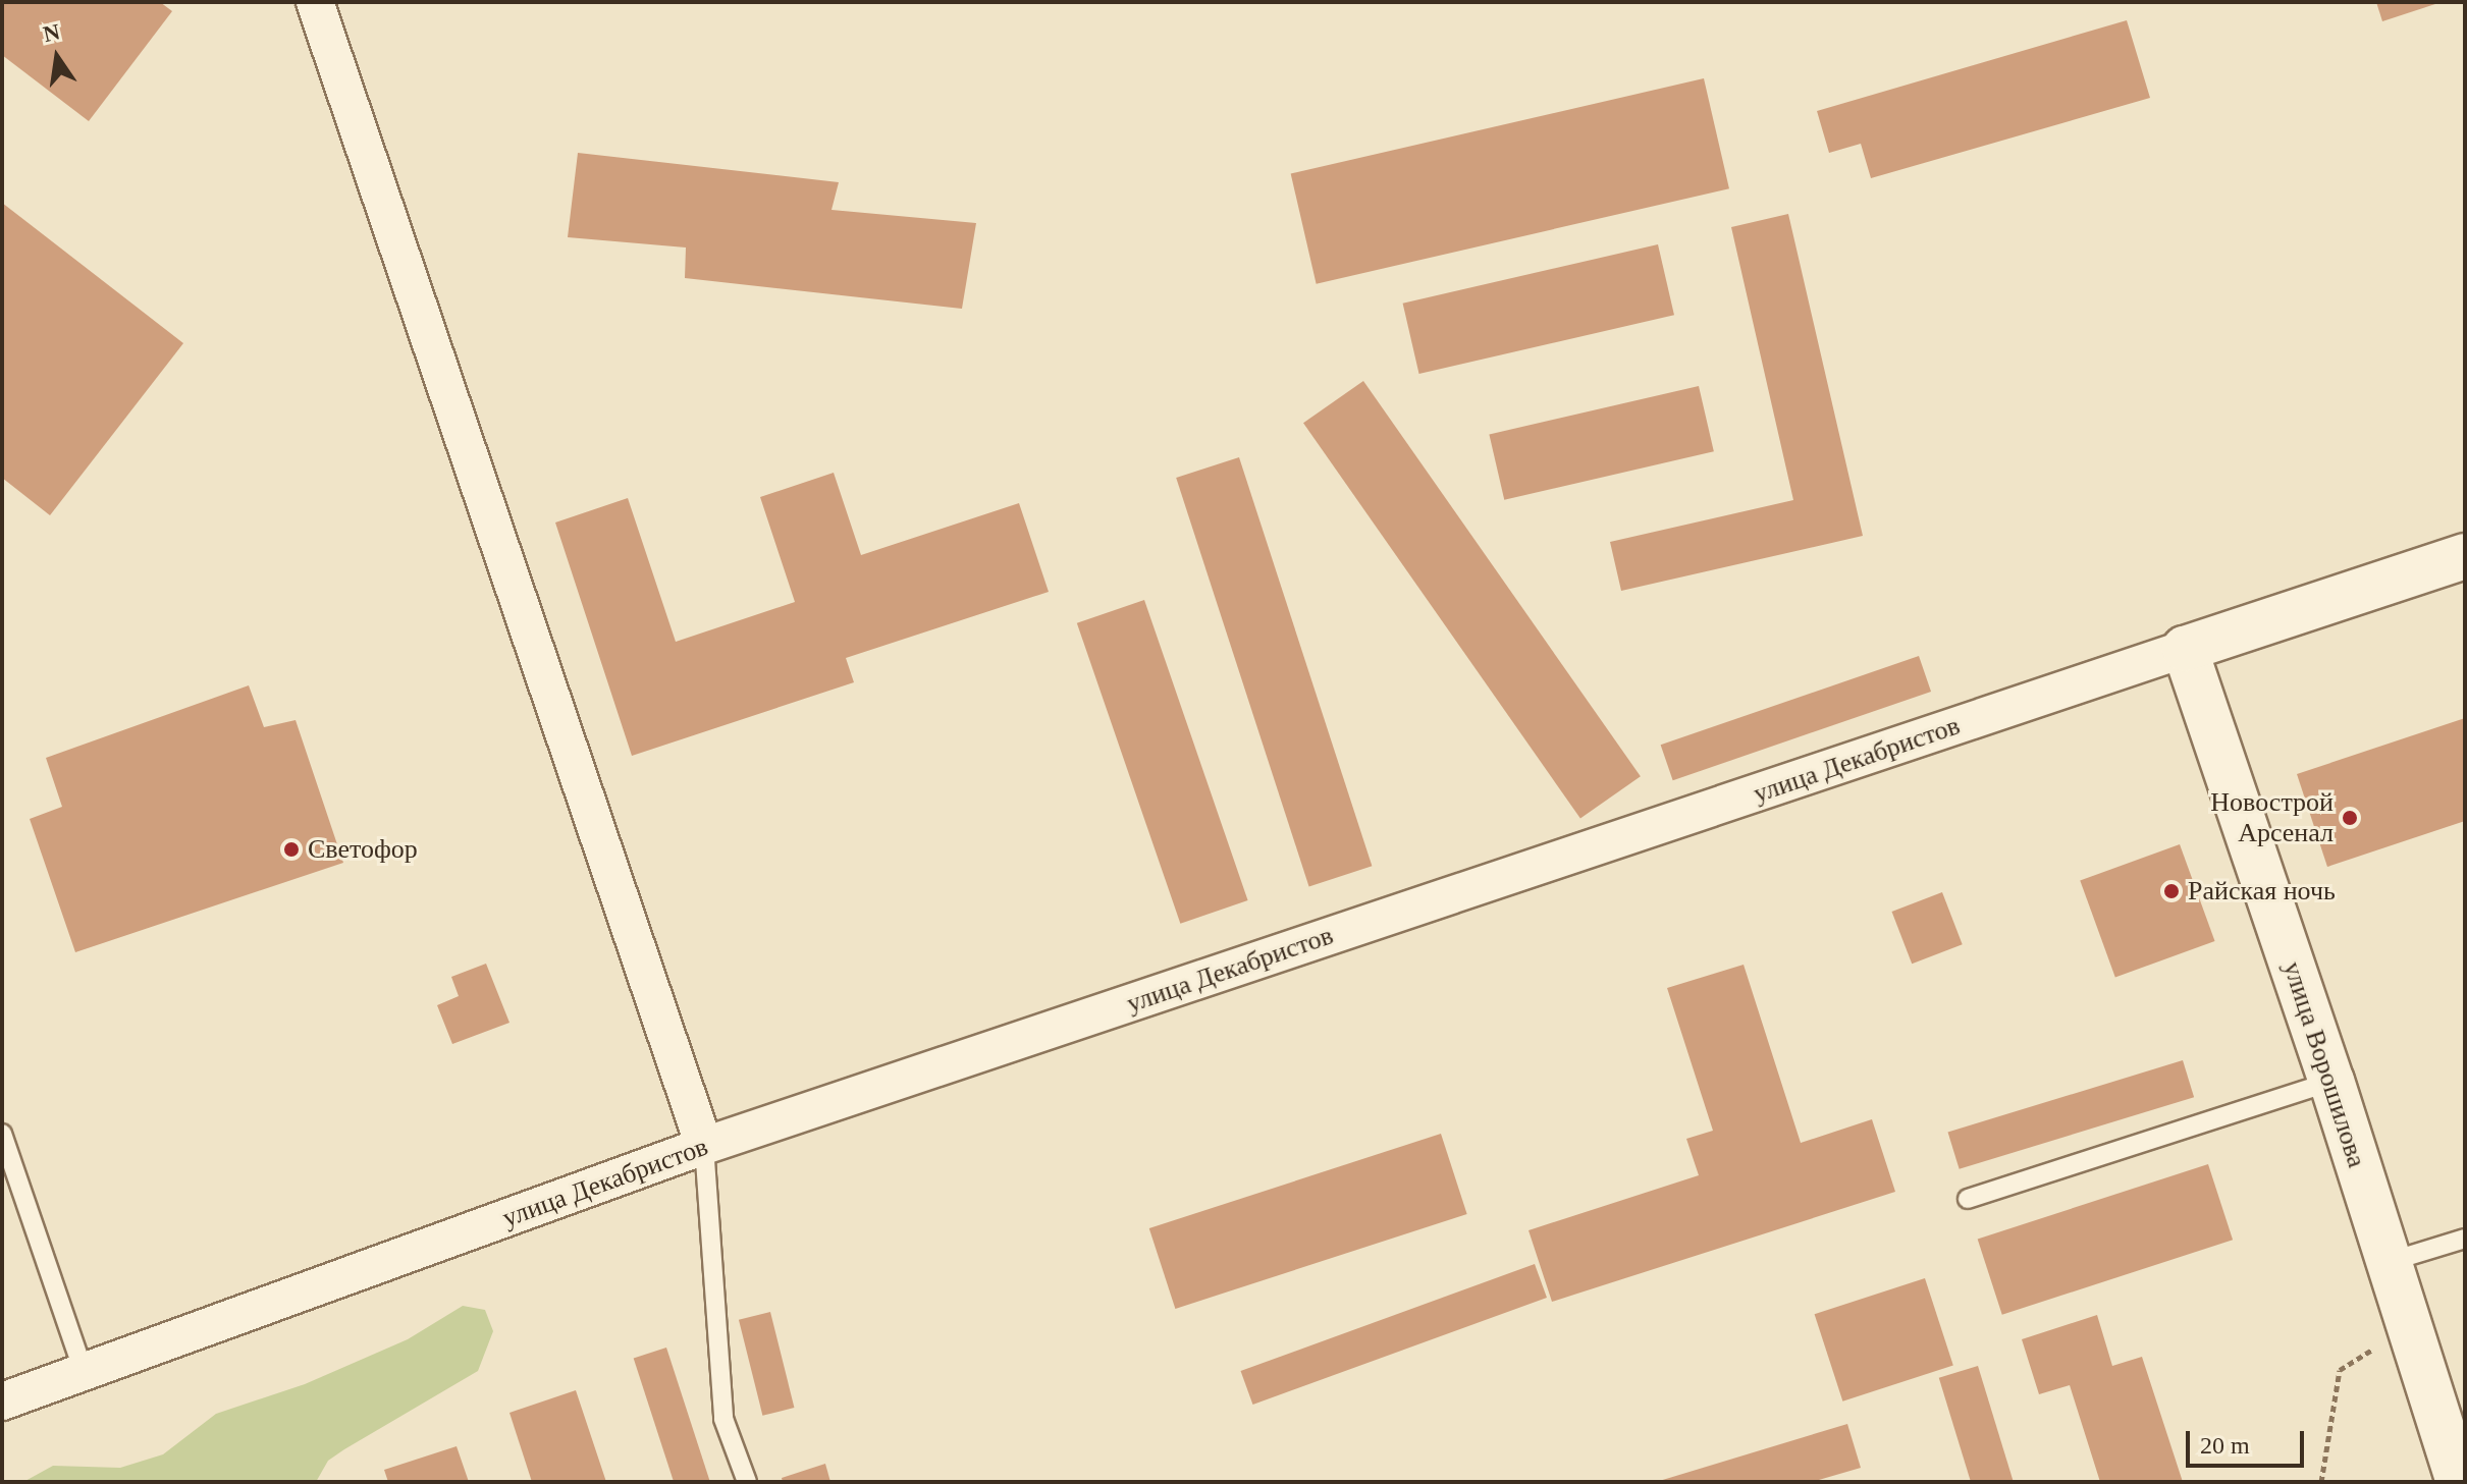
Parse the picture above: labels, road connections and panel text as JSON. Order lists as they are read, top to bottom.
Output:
{
  "streets": {
    "street": ["улица Декабристов", "улица Ворошилова"]
  },
  "crossings": [
    ["улица Декабристов", "улица Ворошилова"]
  ],
  "places": ["Новострой Арсенал", "Светофор", "Райская ночь"],
  "scale_bar": "20 m",
  "north": "top"
}
